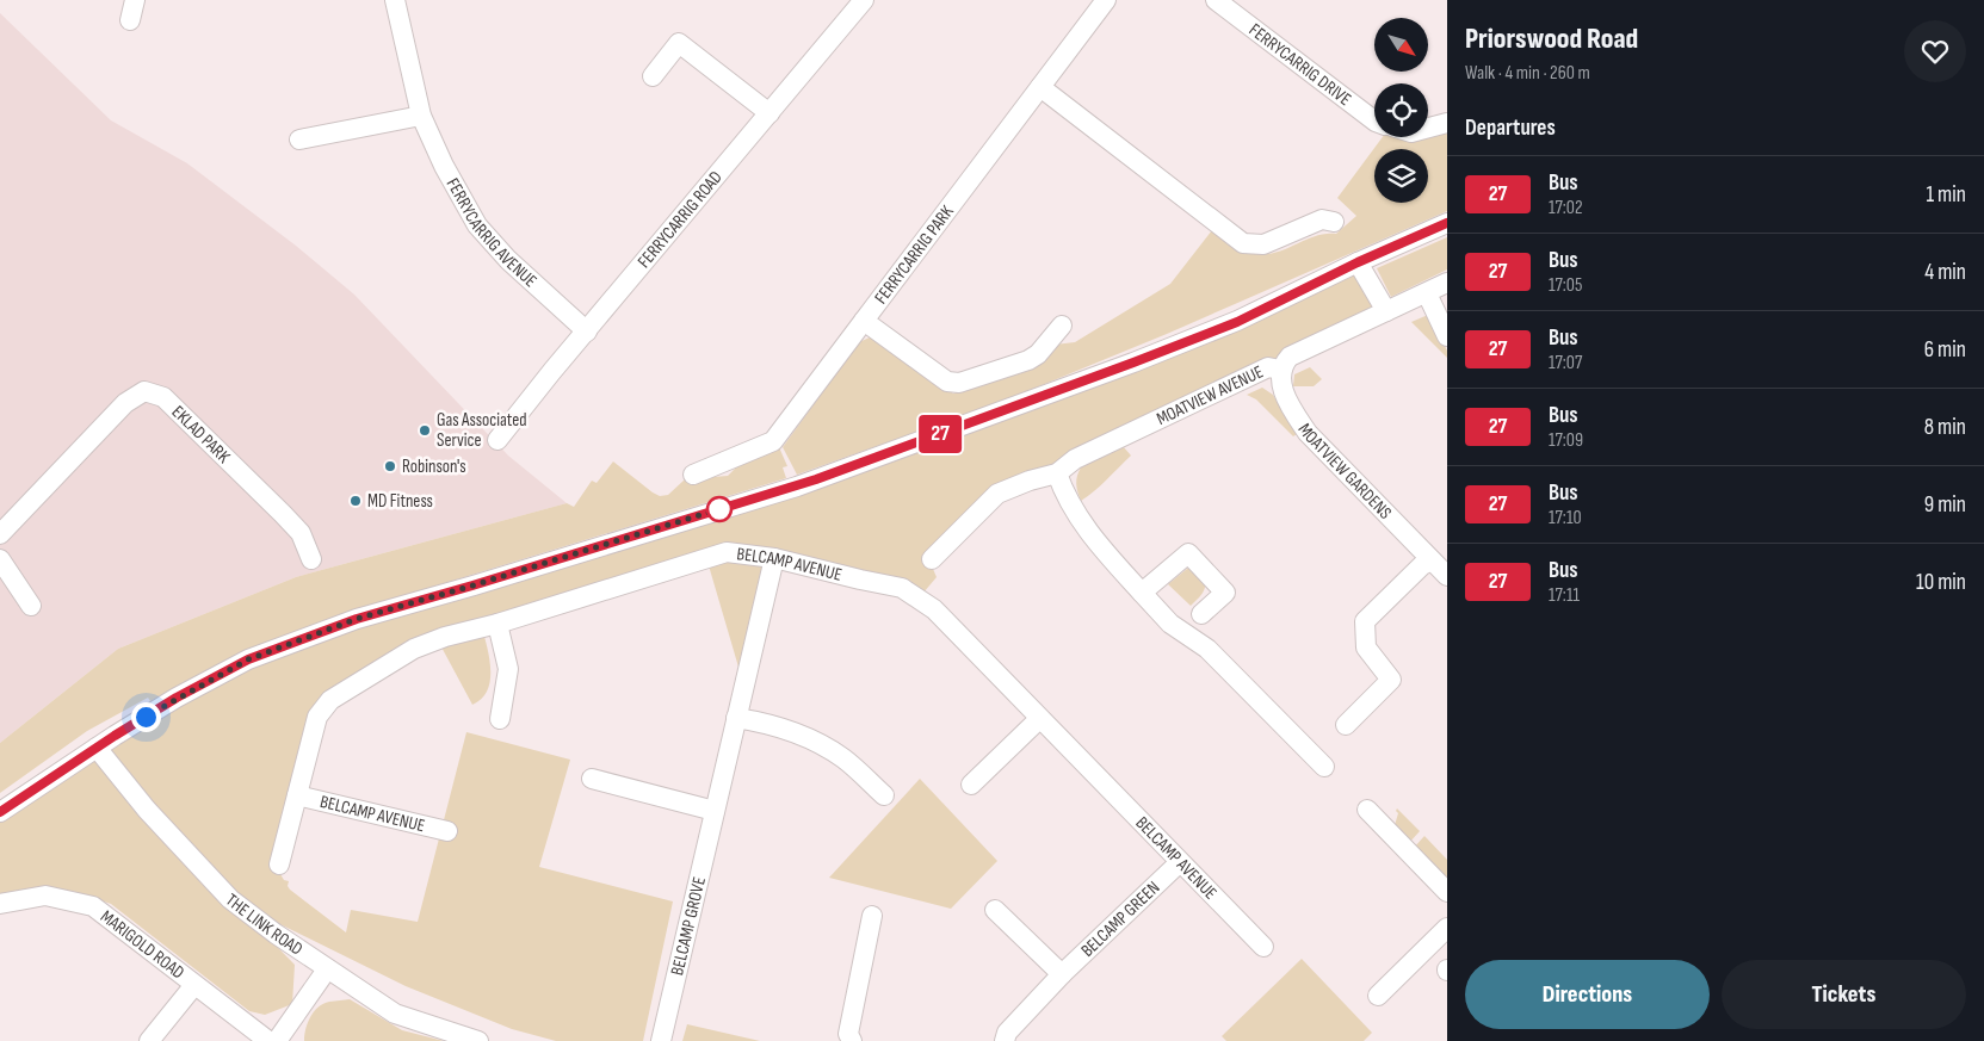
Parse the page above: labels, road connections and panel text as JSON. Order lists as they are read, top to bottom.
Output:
{
  "streets": {
    "street": [
      "FERRYCARRIG DRIVE",
      "FERRYCARRIG ROAD",
      "FERRYCARRIG AVENUE",
      "FERRYCARRIG PARK",
      "MOATVIEW AVENUE",
      "EKLAD PARK",
      "MOATVIEW GARDENS",
      "BELCAMP AVENUE",
      "BELCAMP GREEN",
      "THE LINK ROAD",
      "BELCAMP GROVE",
      "MARIGOLD ROAD"
    ]
  },
  "crossings": [
    ["FERRYCARRIG ROAD", "FERRYCARRIG AVENUE"],
    ["MOATVIEW AVENUE", "MOATVIEW GARDENS"],
    ["BELCAMP AVENUE", "BELCAMP GREEN"],
    ["BELCAMP AVENUE", "BELCAMP GROVE"]
  ],
  "places": ["Gas Associated Service", "Robinson's", "MD Fitness"],
  "lines": ["bus line 27"],
  "north": "bottom right",
  "page": {
    "on_map": "27",
    "heading": [
      ["Priorswood Road", "Walk · 4 min · 260 m"],
      "Departures"
    ],
    "list": [
      {
        "mark": "27",
        "name": "Bus",
        "note": "17:02",
        "value": "1 min"
      },
      {
        "mark": "27",
        "name": "Bus",
        "note": "17:05",
        "value": "4 min"
      },
      {
        "mark": "27",
        "name": "Bus",
        "note": "17:07",
        "value": "6 min"
      },
      {
        "mark": "27",
        "name": "Bus",
        "note": "17:09",
        "value": "8 min"
      },
      {
        "mark": "27",
        "name": "Bus",
        "note": "17:10",
        "value": "9 min"
      },
      {
        "mark": "27",
        "name": "Bus",
        "note": "17:11",
        "value": "10 min"
      }
    ],
    "buttons": ["Directions", "Tickets"]
  }
}
